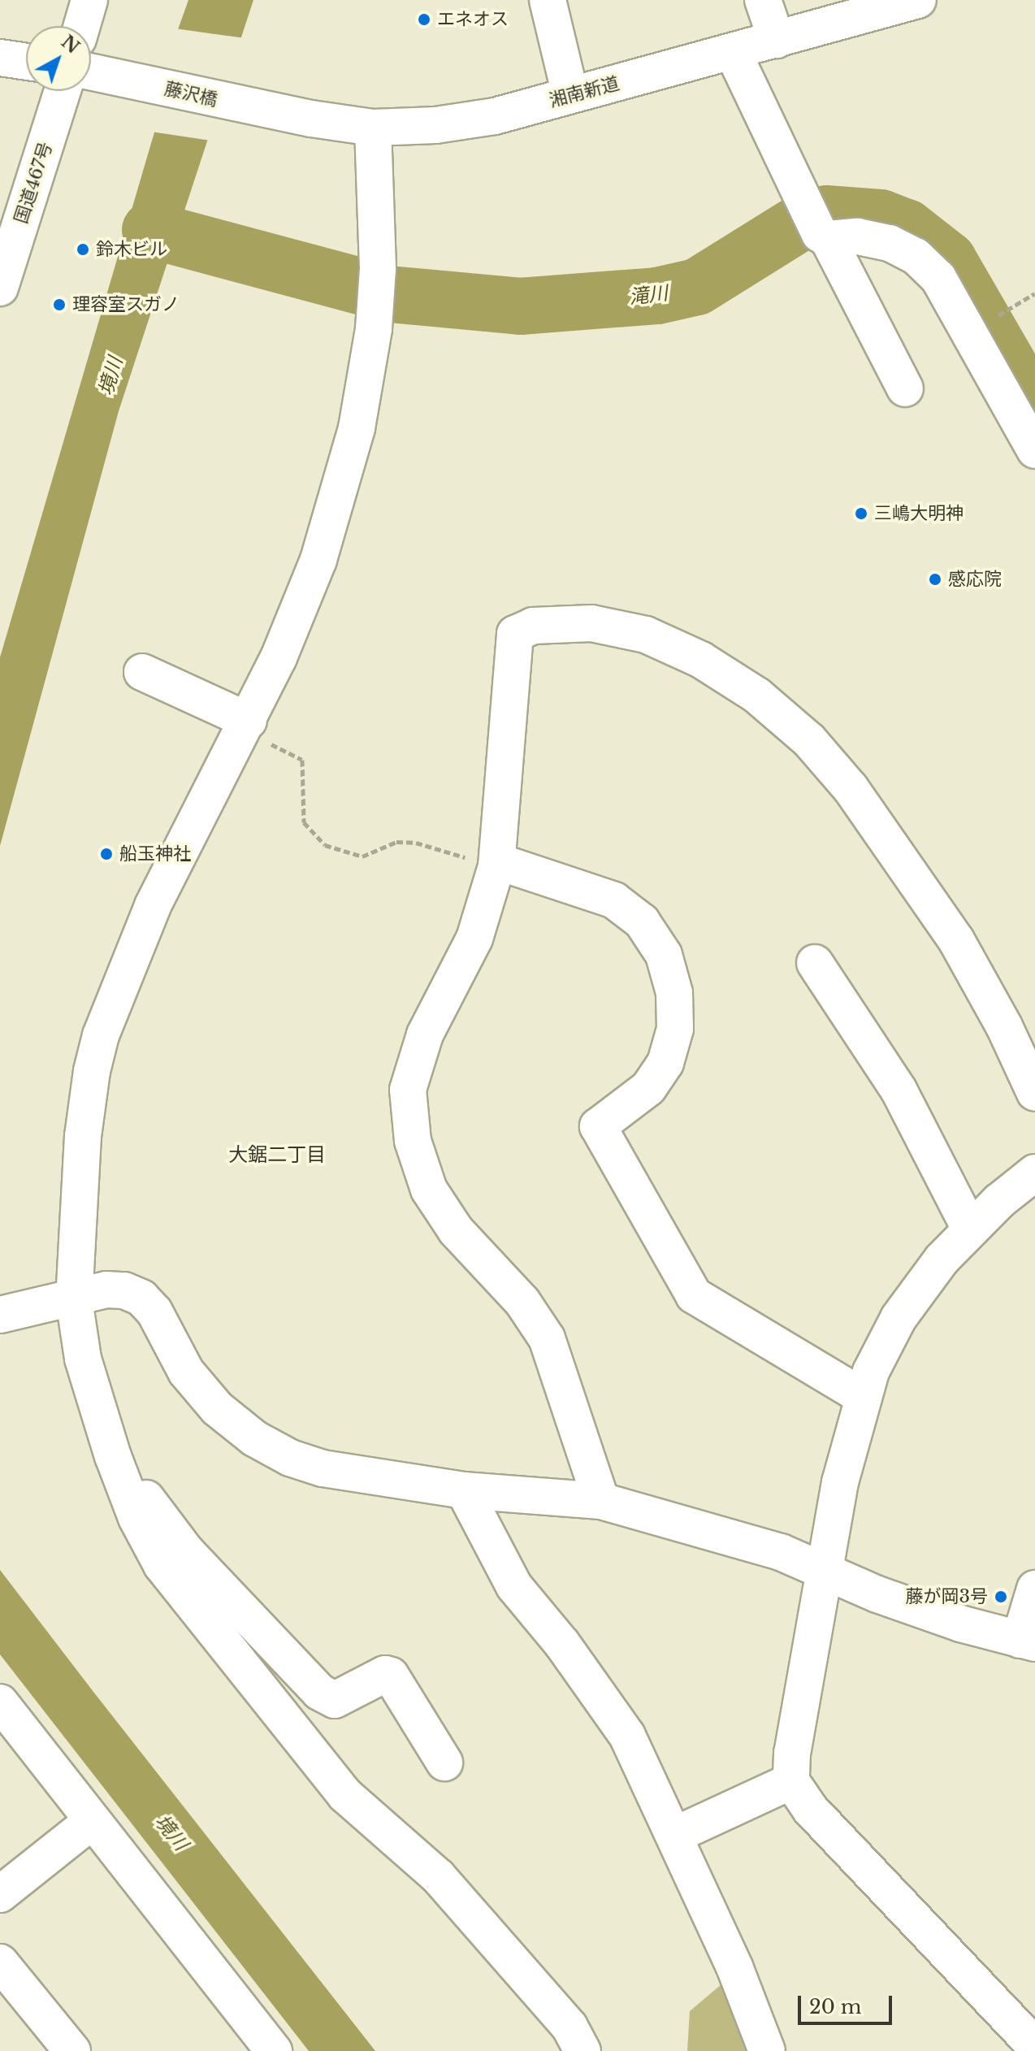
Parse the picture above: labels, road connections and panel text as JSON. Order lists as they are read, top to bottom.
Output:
{
  "streets": {
    "main road": ["湘南新道", "藤沢橋", "国道467号"]
  },
  "crossings": [
    ["湘南新道", "藤沢橋"]
  ],
  "districts": ["大鋸二丁目"],
  "water": ["滝川", "境川"],
  "places": [
    "エネオス",
    "鈴木ビル",
    "理容室スガノ",
    "三嶋大明神",
    "感応院",
    "船玉神社",
    "藤が岡3号"
  ],
  "scale_bar": "20 m",
  "north": "top right"
}
